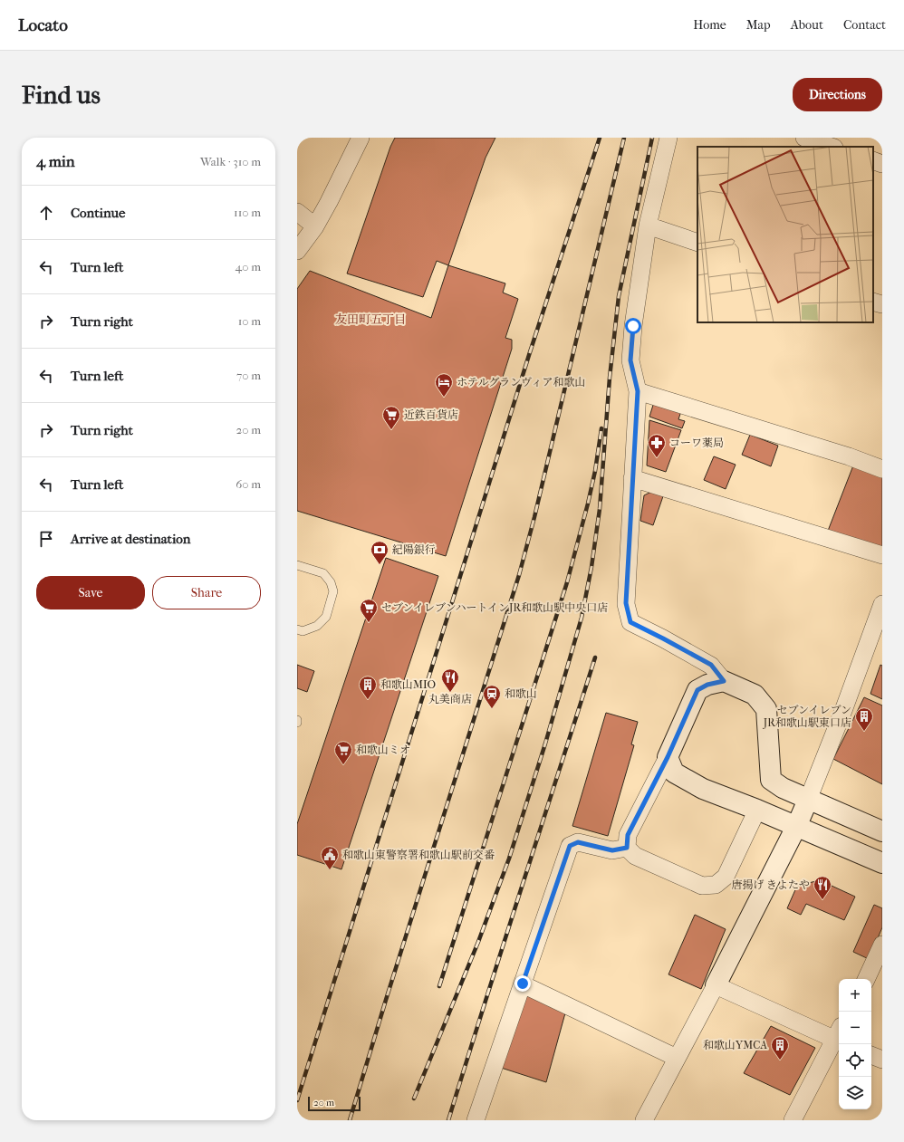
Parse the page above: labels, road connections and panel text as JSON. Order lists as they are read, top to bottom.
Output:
{
  "districts": ["友田町五丁目"],
  "places": {
    "hotel": ["ホテルグランヴィア和歌山"],
    "supermarket": ["近鉄百貨店", "セブンイレブンハートインJR和歌山駅中央口店", "和歌山ミオ"],
    "pharmacy": ["コーワ薬局"],
    "bank": ["紀陽銀行"],
    "restaurant": ["丸美商店", "唐揚げ きよたや"],
    "building": ["和歌山MIO", "セブンイレブン JR和歌山駅東口店", "和歌山YMCA"],
    "station": ["和歌山"],
    "public building": ["和歌山東警察署和歌山駅前交番"]
  },
  "scale_bar": "20 m",
  "page": {
    "header": "Locato",
    "nav": [
      "Home",
      "Map",
      "About",
      "Contact"
    ],
    "buttons": [
      "Directions",
      ["Save", "Share"]
    ],
    "title": "Find us",
    "heading": ["4 min", "Walk · 310 m"],
    "list": [
      ["Continue", "110 m"],
      ["Turn left", "40 m"],
      ["Turn right", "10 m"],
      ["Turn left", "70 m"],
      ["Turn right", "20 m"],
      ["Turn left", "60 m"],
      "Arrive at destination"
    ],
    "map_buttons": ["+", "−"],
    "scale": "20 m"
  }
}
